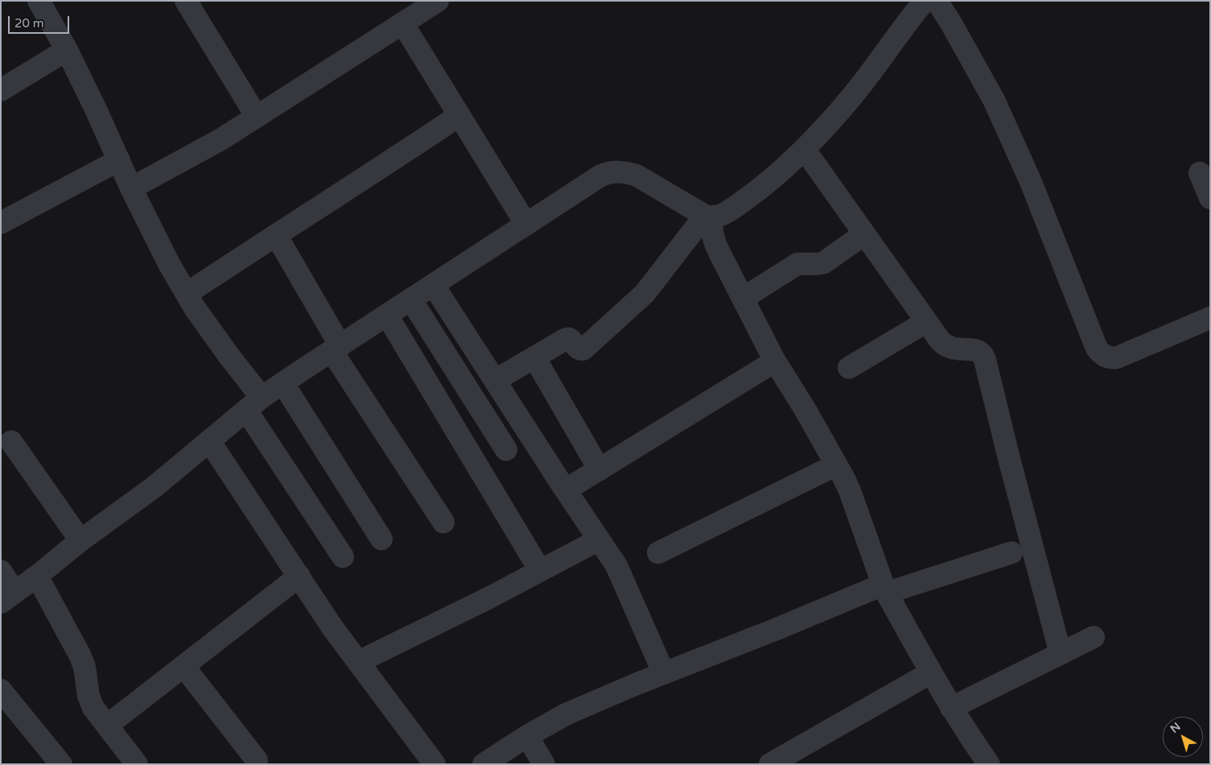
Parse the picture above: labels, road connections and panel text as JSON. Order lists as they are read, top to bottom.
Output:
{
  "scale_bar": "20 m",
  "north": "top left"
}
